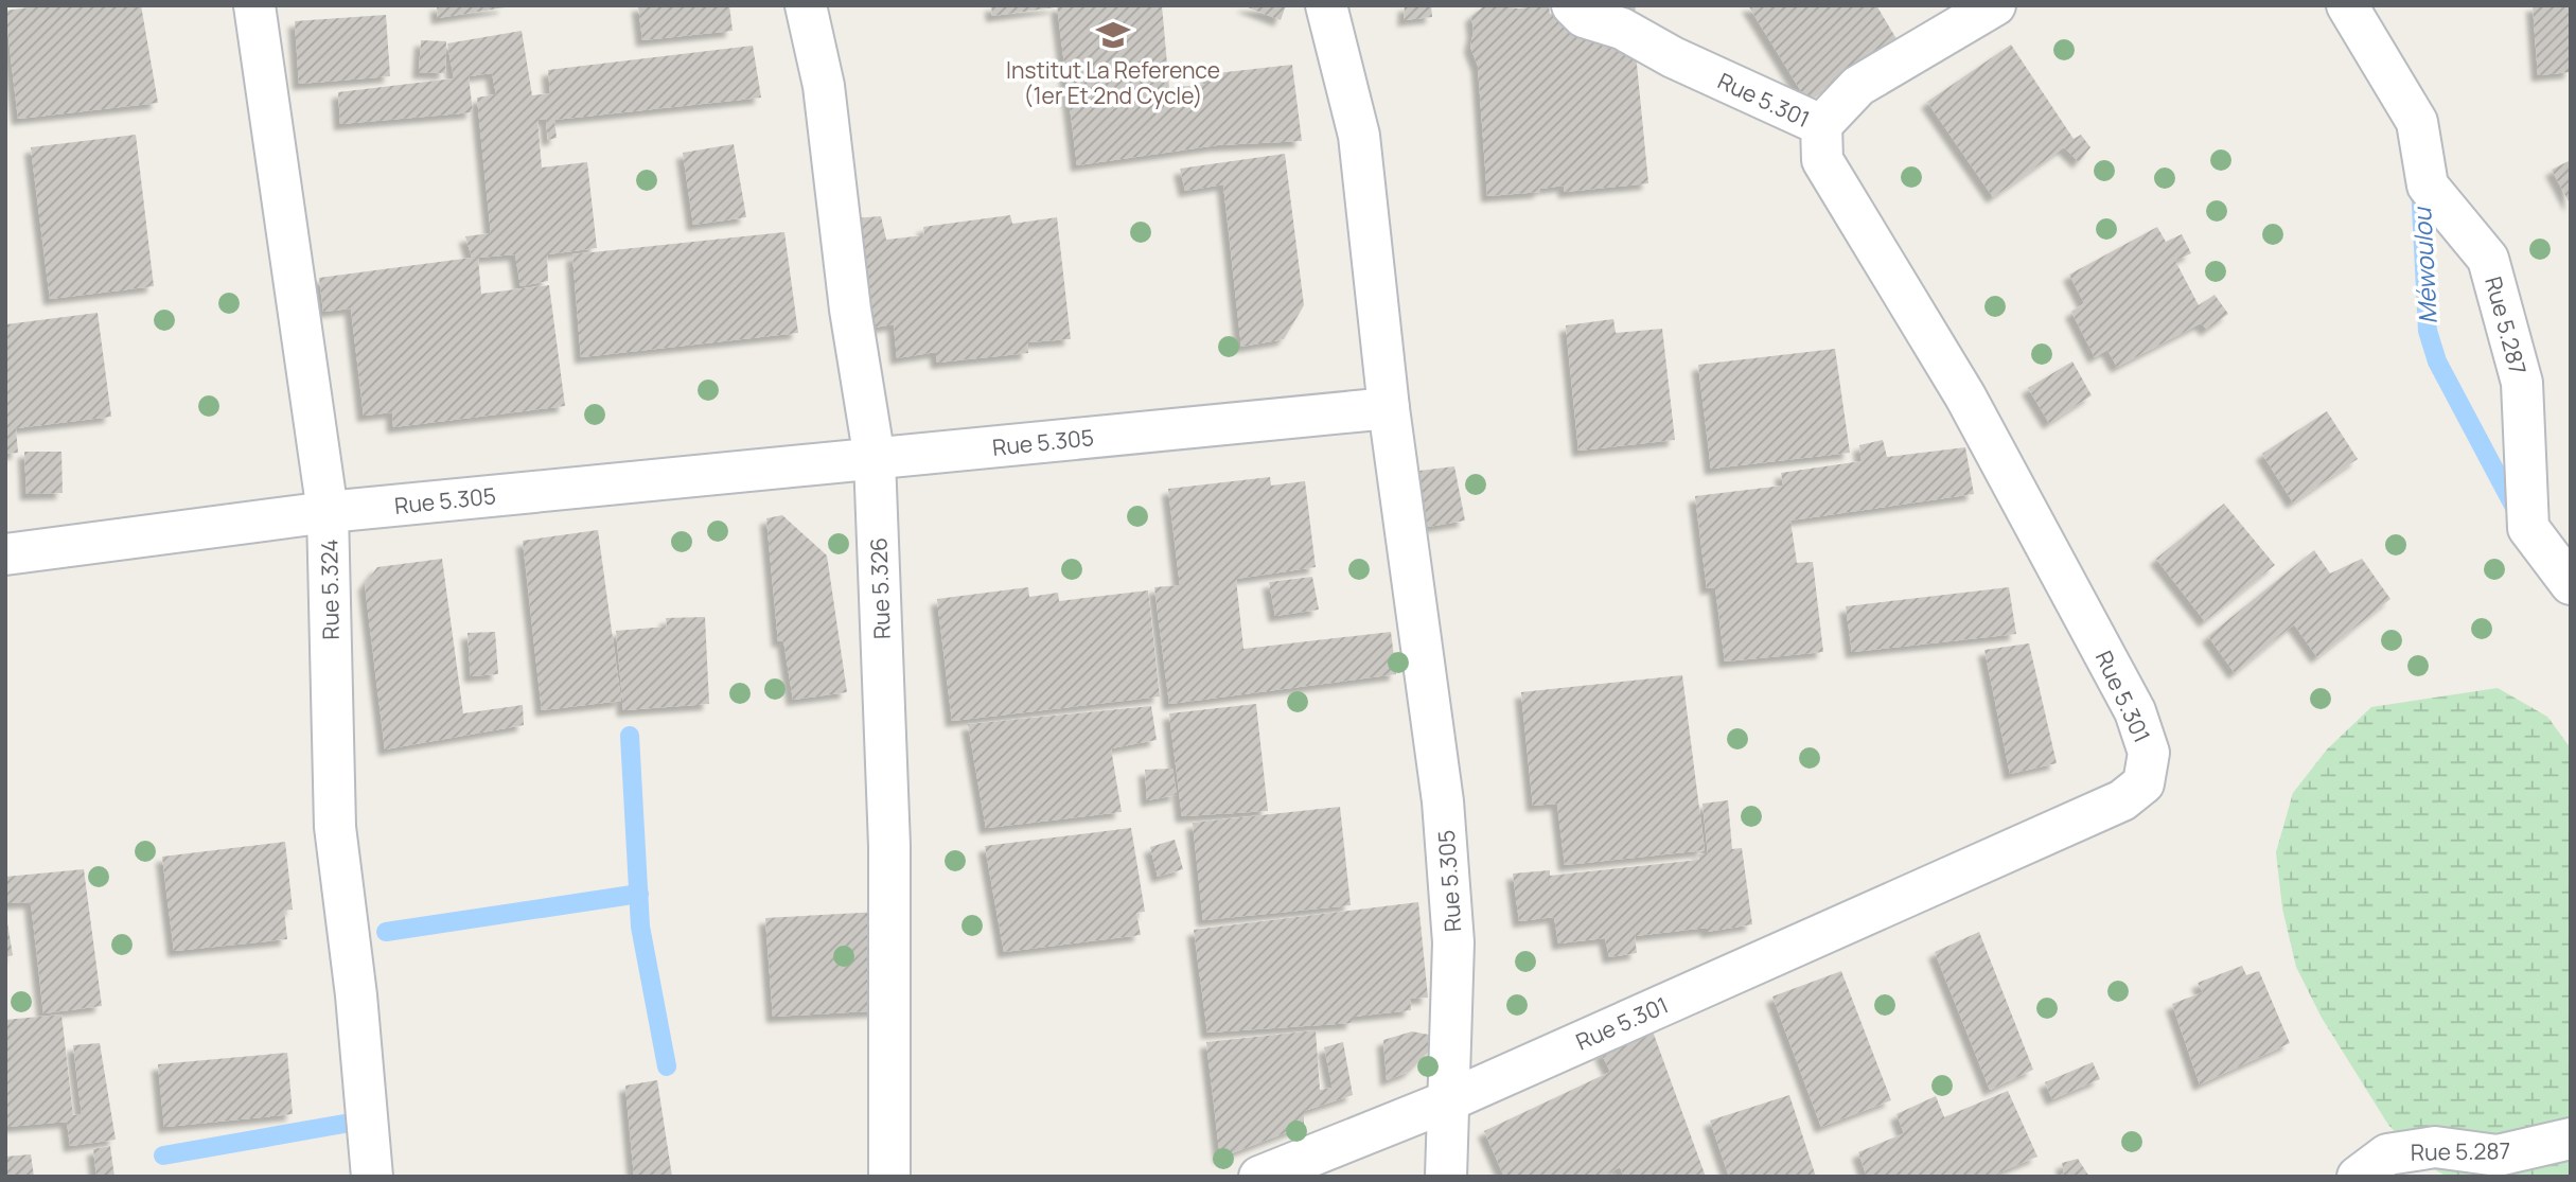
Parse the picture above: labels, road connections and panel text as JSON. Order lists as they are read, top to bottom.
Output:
{
  "streets": {
    "street": [
      "Rue 5.301",
      "Rue 5.287",
      "Rue 5.305",
      "Rue 5.326",
      "Rue 5.324"
    ]
  },
  "crossings": [
    ["Rue 5.301", "Rue 5.305"],
    ["Rue 5.305", "Rue 5.326"],
    ["Rue 5.305", "Rue 5.324"]
  ],
  "water": ["Méwoulou"],
  "places": {
    "school or university": ["Institut La Reference (1er Et 2nd Cycle)"]
  }
}
